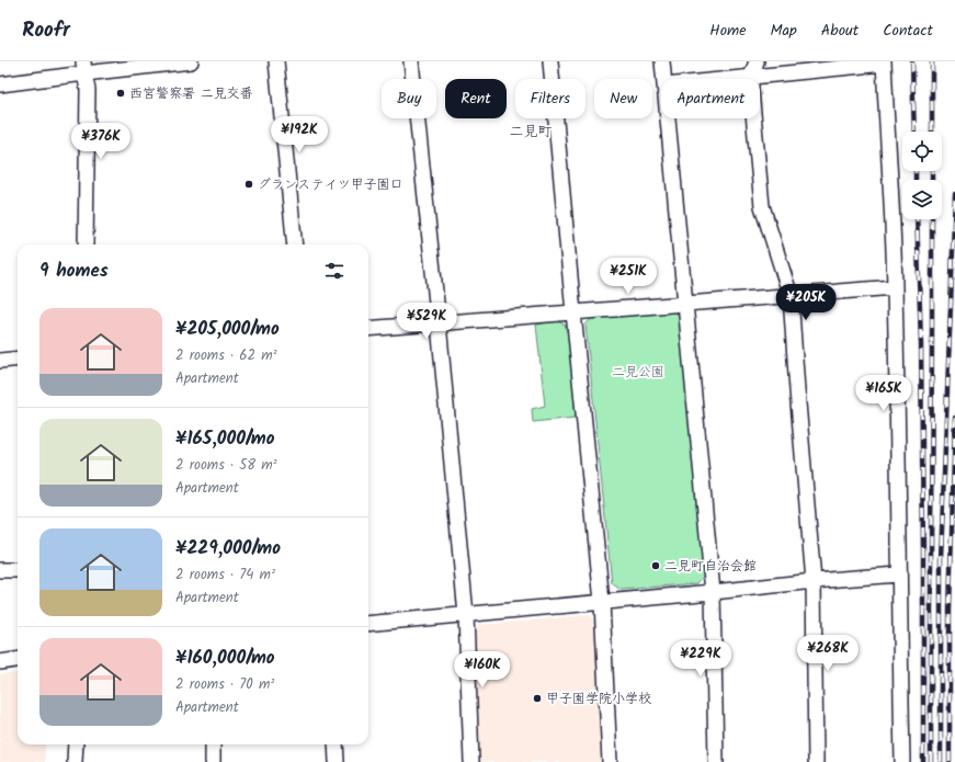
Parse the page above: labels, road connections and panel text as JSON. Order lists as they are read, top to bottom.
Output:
{
  "districts": ["二見町"],
  "parks": ["二見公園"],
  "places": [
    "西宮警察署 二見交番",
    "グランステイツ甲子園口",
    "二見町自治会館",
    "甲子園学院小学校"
  ],
  "page": {
    "header": "Roofr",
    "nav": [
      "Home",
      "Map",
      "About",
      "Contact"
    ],
    "chip": [
      "Buy",
      "Rent",
      "Filters",
      "New",
      "Apartment"
    ],
    "price": [
      "¥192K",
      "¥376K",
      "¥251K",
      "¥205K",
      "¥529K",
      "¥165K",
      "¥268K",
      "¥229K",
      "¥160K"
    ],
    "heading": "9 homes",
    "list": [
      {
        "name": "¥205,000/mo",
        "note": "2 rooms · 62 m² · Apartment"
      },
      {
        "name": "¥165,000/mo",
        "note": "2 rooms · 58 m² · Apartment"
      },
      {
        "name": "¥229,000/mo",
        "note": "2 rooms · 74 m² · Apartment"
      },
      {
        "name": "¥160,000/mo",
        "note": "2 rooms · 70 m² · Apartment"
      }
    ]
  }
}
